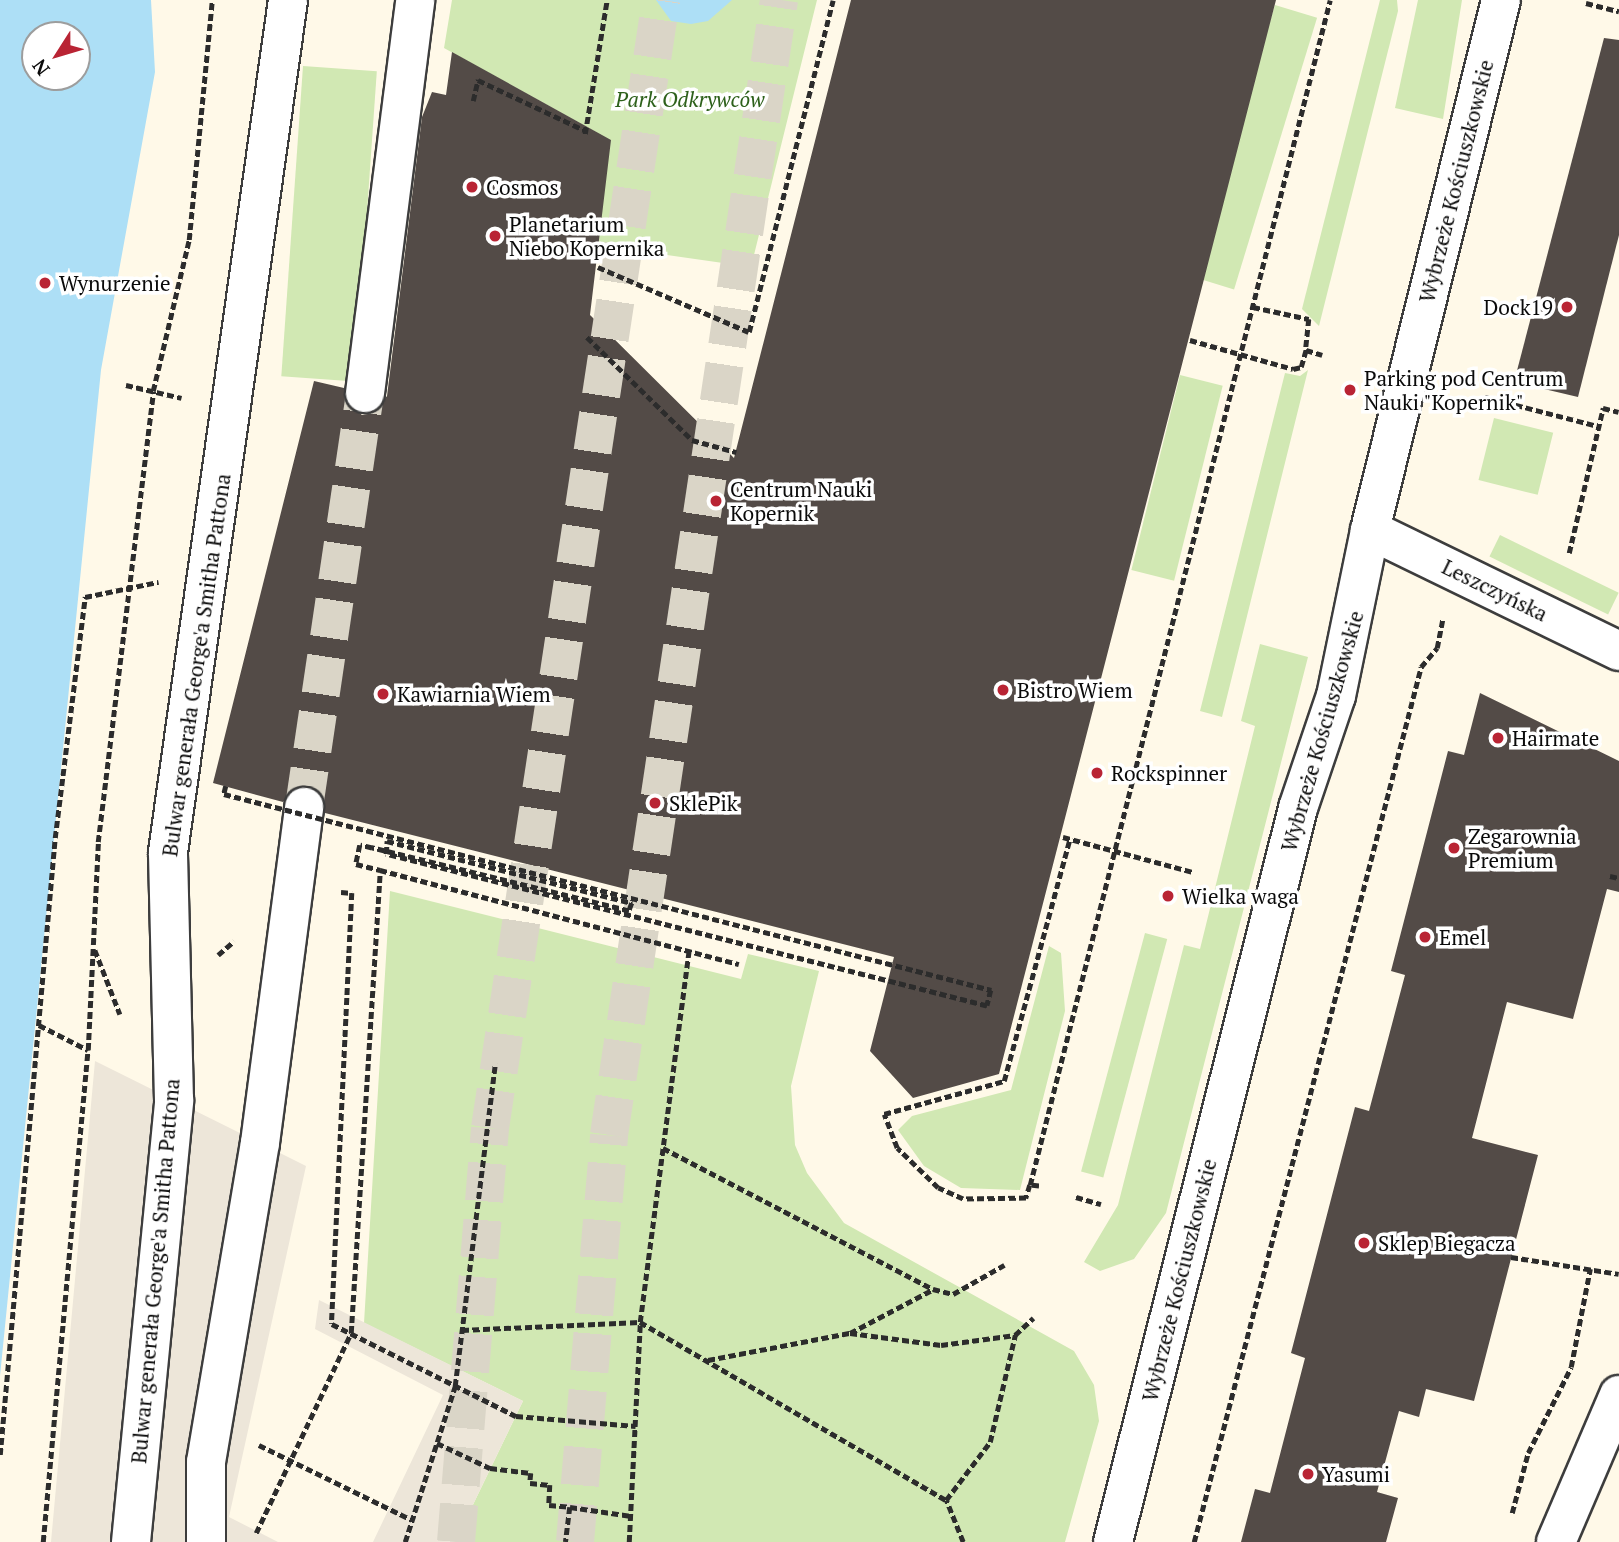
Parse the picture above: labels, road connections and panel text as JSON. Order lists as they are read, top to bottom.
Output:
{
  "streets": {
    "street": ["Wybrzeże Kościuszkowskie", "Leszczyńska", "Bulwar generała George'a Smitha Pattona"]
  },
  "crossings": [
    ["Wybrzeże Kościuszkowskie", "Leszczyńska"]
  ],
  "parks": ["Park Odkrywców"],
  "places": [
    "Cosmos",
    "Planetarium Niebo Kopernika",
    "Wynurzenie",
    "Dock19",
    "Parking pod Centrum Nauki \"Kopernik\"",
    "Centrum Nauki Kopernik",
    "Bistro Wiem",
    "Kawiarnia Wiem",
    "Hairmate",
    "Rockspinner",
    "SklePik",
    "Zegarownia Premium",
    "Wielka waga",
    "Emel",
    "Sklep Biegacza",
    "Yasumi"
  ],
  "north": "bottom left"
}
